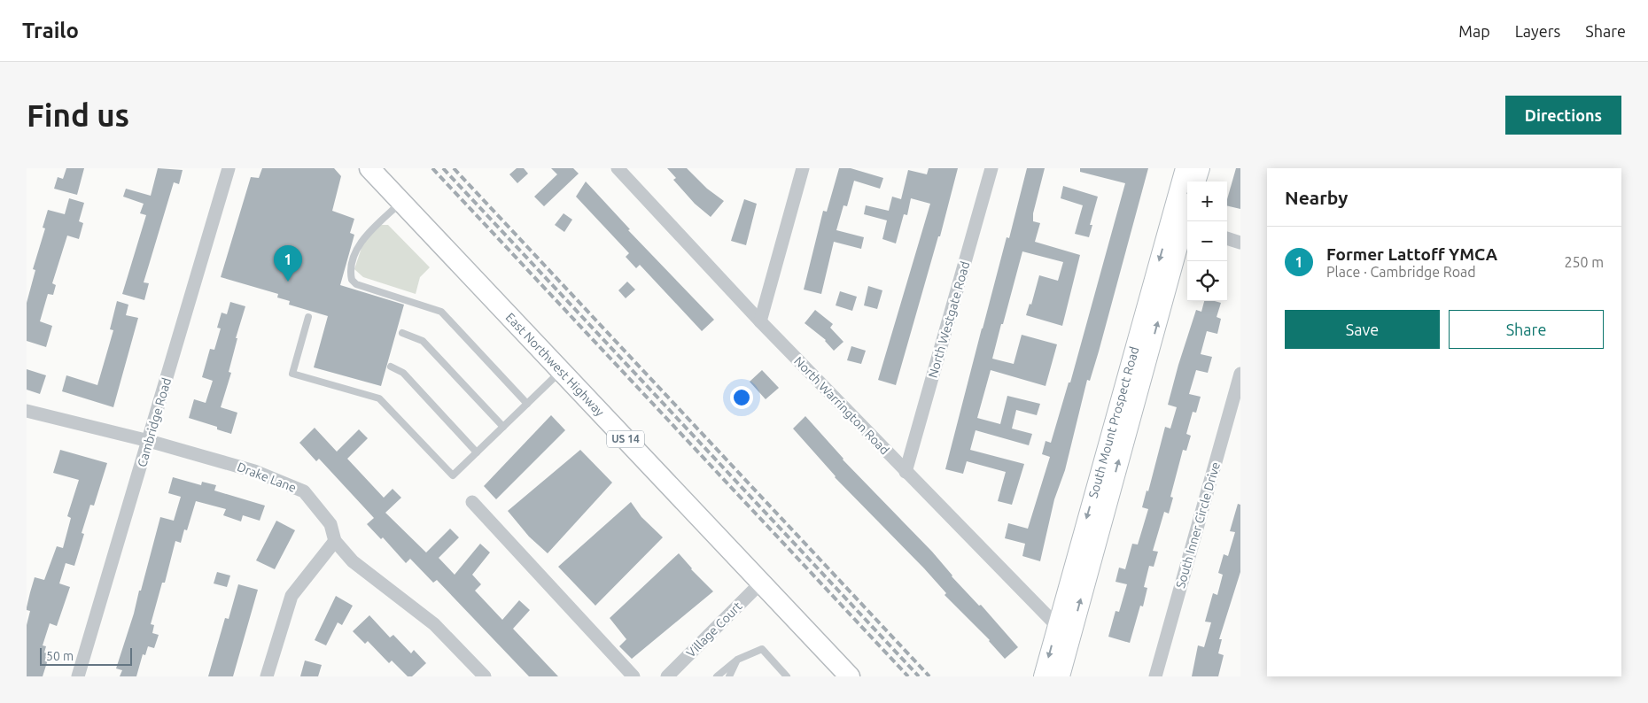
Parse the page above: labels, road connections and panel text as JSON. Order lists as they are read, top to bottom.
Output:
{
  "streets": {
    "main road": ["East Northwest Highway", "South Mount Prospect Road", "US 14"],
    "street": [
      "North Westgate Road",
      "North Warrington Road",
      "Cambridge Road",
      "Drake Lane",
      "South Inner Circle Drive",
      "Village Court"
    ]
  },
  "crossings": [
    ["North Westgate Road", "North Warrington Road"],
    ["East Northwest Highway", "Village Court"],
    ["North Warrington Road", "South Mount Prospect Road"],
    ["Cambridge Road", "Drake Lane"]
  ],
  "scale_bar": "50 m",
  "page": {
    "header": "Trailo",
    "nav": ["Map", "Layers", "Share"],
    "buttons": [
      "Directions",
      ["Save", "Share"]
    ],
    "title": "Find us",
    "heading": "Nearby",
    "map_buttons": ["+", "−"],
    "list": [
      {
        "mark": "1",
        "name": "Former Lattoff YMCA",
        "note": "Place · Cambridge Road",
        "value": "250 m"
      }
    ],
    "pins": "1",
    "scale": "50 m"
  }
}
